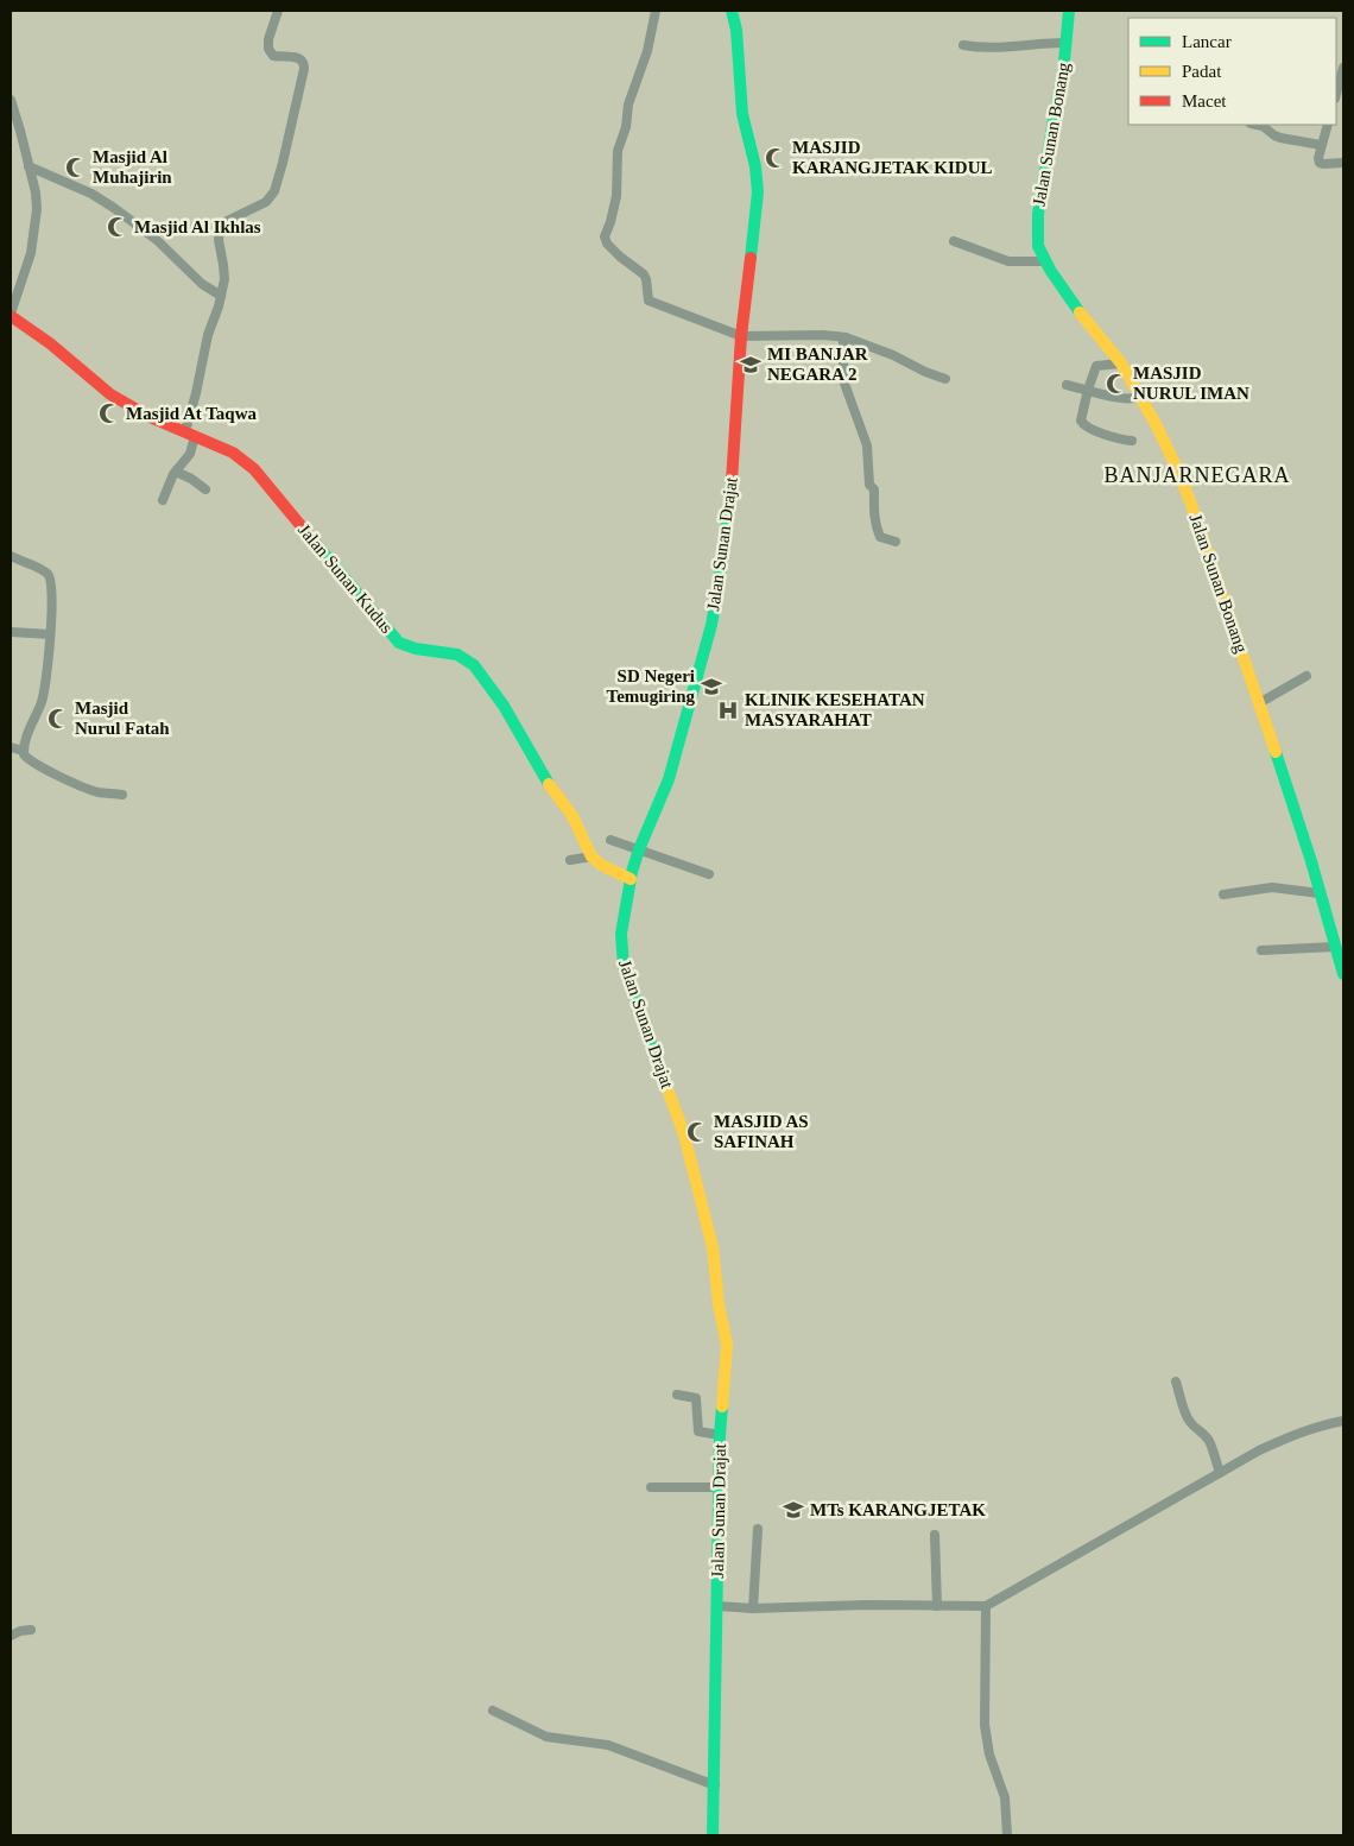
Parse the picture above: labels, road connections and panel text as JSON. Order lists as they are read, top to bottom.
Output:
{
  "streets": {
    "street": ["Jalan Sunan Bonang", "Jalan Sunan Drajat", "Jalan Sunan Kudus"]
  },
  "districts": ["BANJARNEGARA"],
  "places": {
    "mosque": [
      "MASJID KARANGJETAK KIDUL",
      "Masjid Al Muhajirin",
      "Masjid Al Ikhlas",
      "MASJID NURUL IMAN",
      "Masjid At Taqwa",
      "Masjid Nurul Fatah",
      "MASJID AS SAFINAH"
    ],
    "school or university": ["MI BANJAR NEGARA 2", "SD Negeri Temugiring", "MTs KARANGJETAK"],
    "hospital": ["KLINIK KESEHATAN MASYARAHAT"]
  },
  "legend": ["Lancar", "Padat", "Macet"]
}
